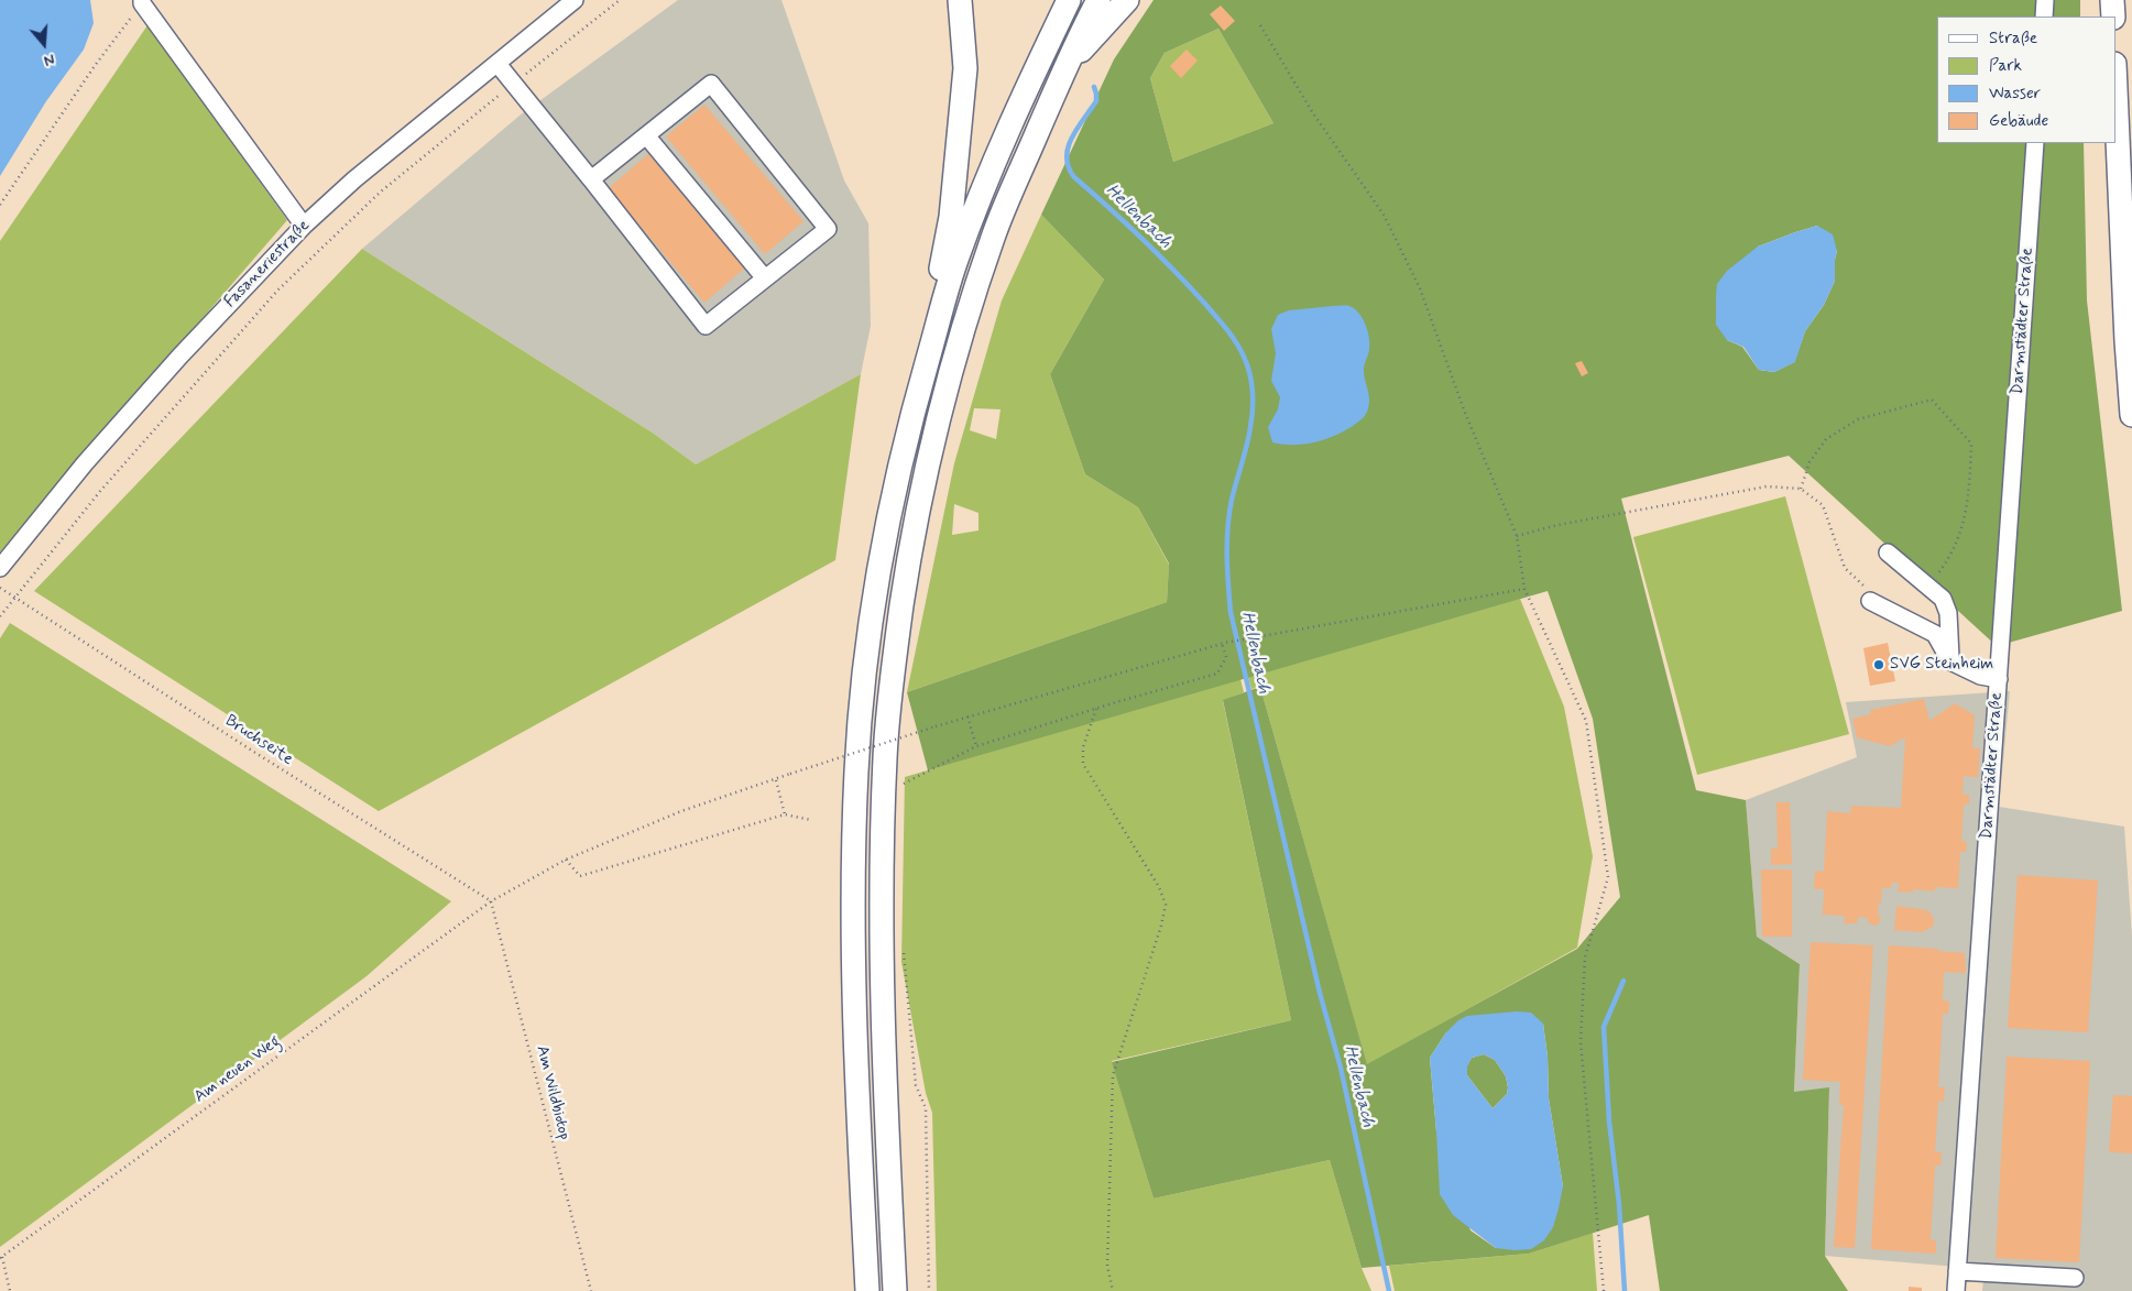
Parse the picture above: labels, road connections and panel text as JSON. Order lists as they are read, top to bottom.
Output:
{
  "streets": {
    "street": ["Fasaneriestraße", "Darmstädter Straße"],
    "path": ["Bruchseite", "Am neuen Weg", "Am Wildbiotop"]
  },
  "crossings": [
    ["Bruchseite", "Am neuen Weg"],
    ["Bruchseite", "Am Wildbiotop"],
    ["Am neuen Weg", "Am Wildbiotop"]
  ],
  "water": ["Hellenbach"],
  "places": ["SVG Steinheim"],
  "legend": [
    "Straße",
    "Park",
    "Wasser",
    "Gebäude"
  ],
  "north": "bottom"
}
